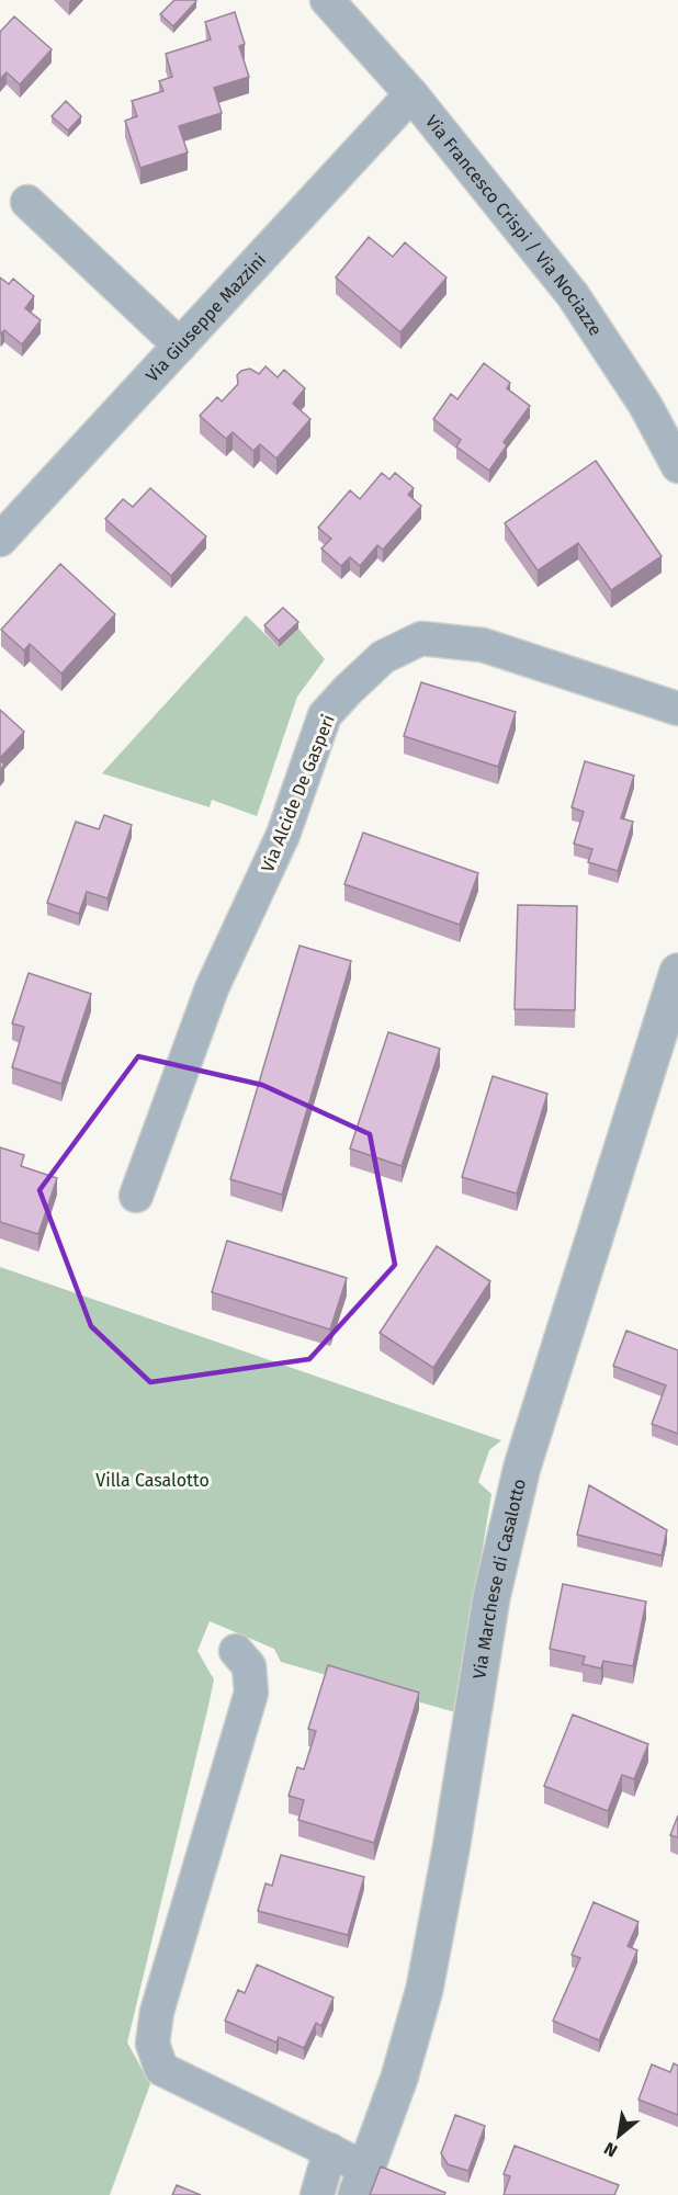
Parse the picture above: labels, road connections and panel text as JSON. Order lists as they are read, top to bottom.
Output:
{
  "streets": {
    "street": [
      "Via Francesco Crispi / Via Nociazze",
      "Via Giuseppe Mazzini",
      "Via Alcide De Gasperi",
      "Via Marchese di Casalotto"
    ]
  },
  "crossings": [
    ["Via Francesco Crispi / Via Nociazze", "Via Giuseppe Mazzini"]
  ],
  "parks": ["Villa Casalotto"],
  "north": "bottom left"
}
